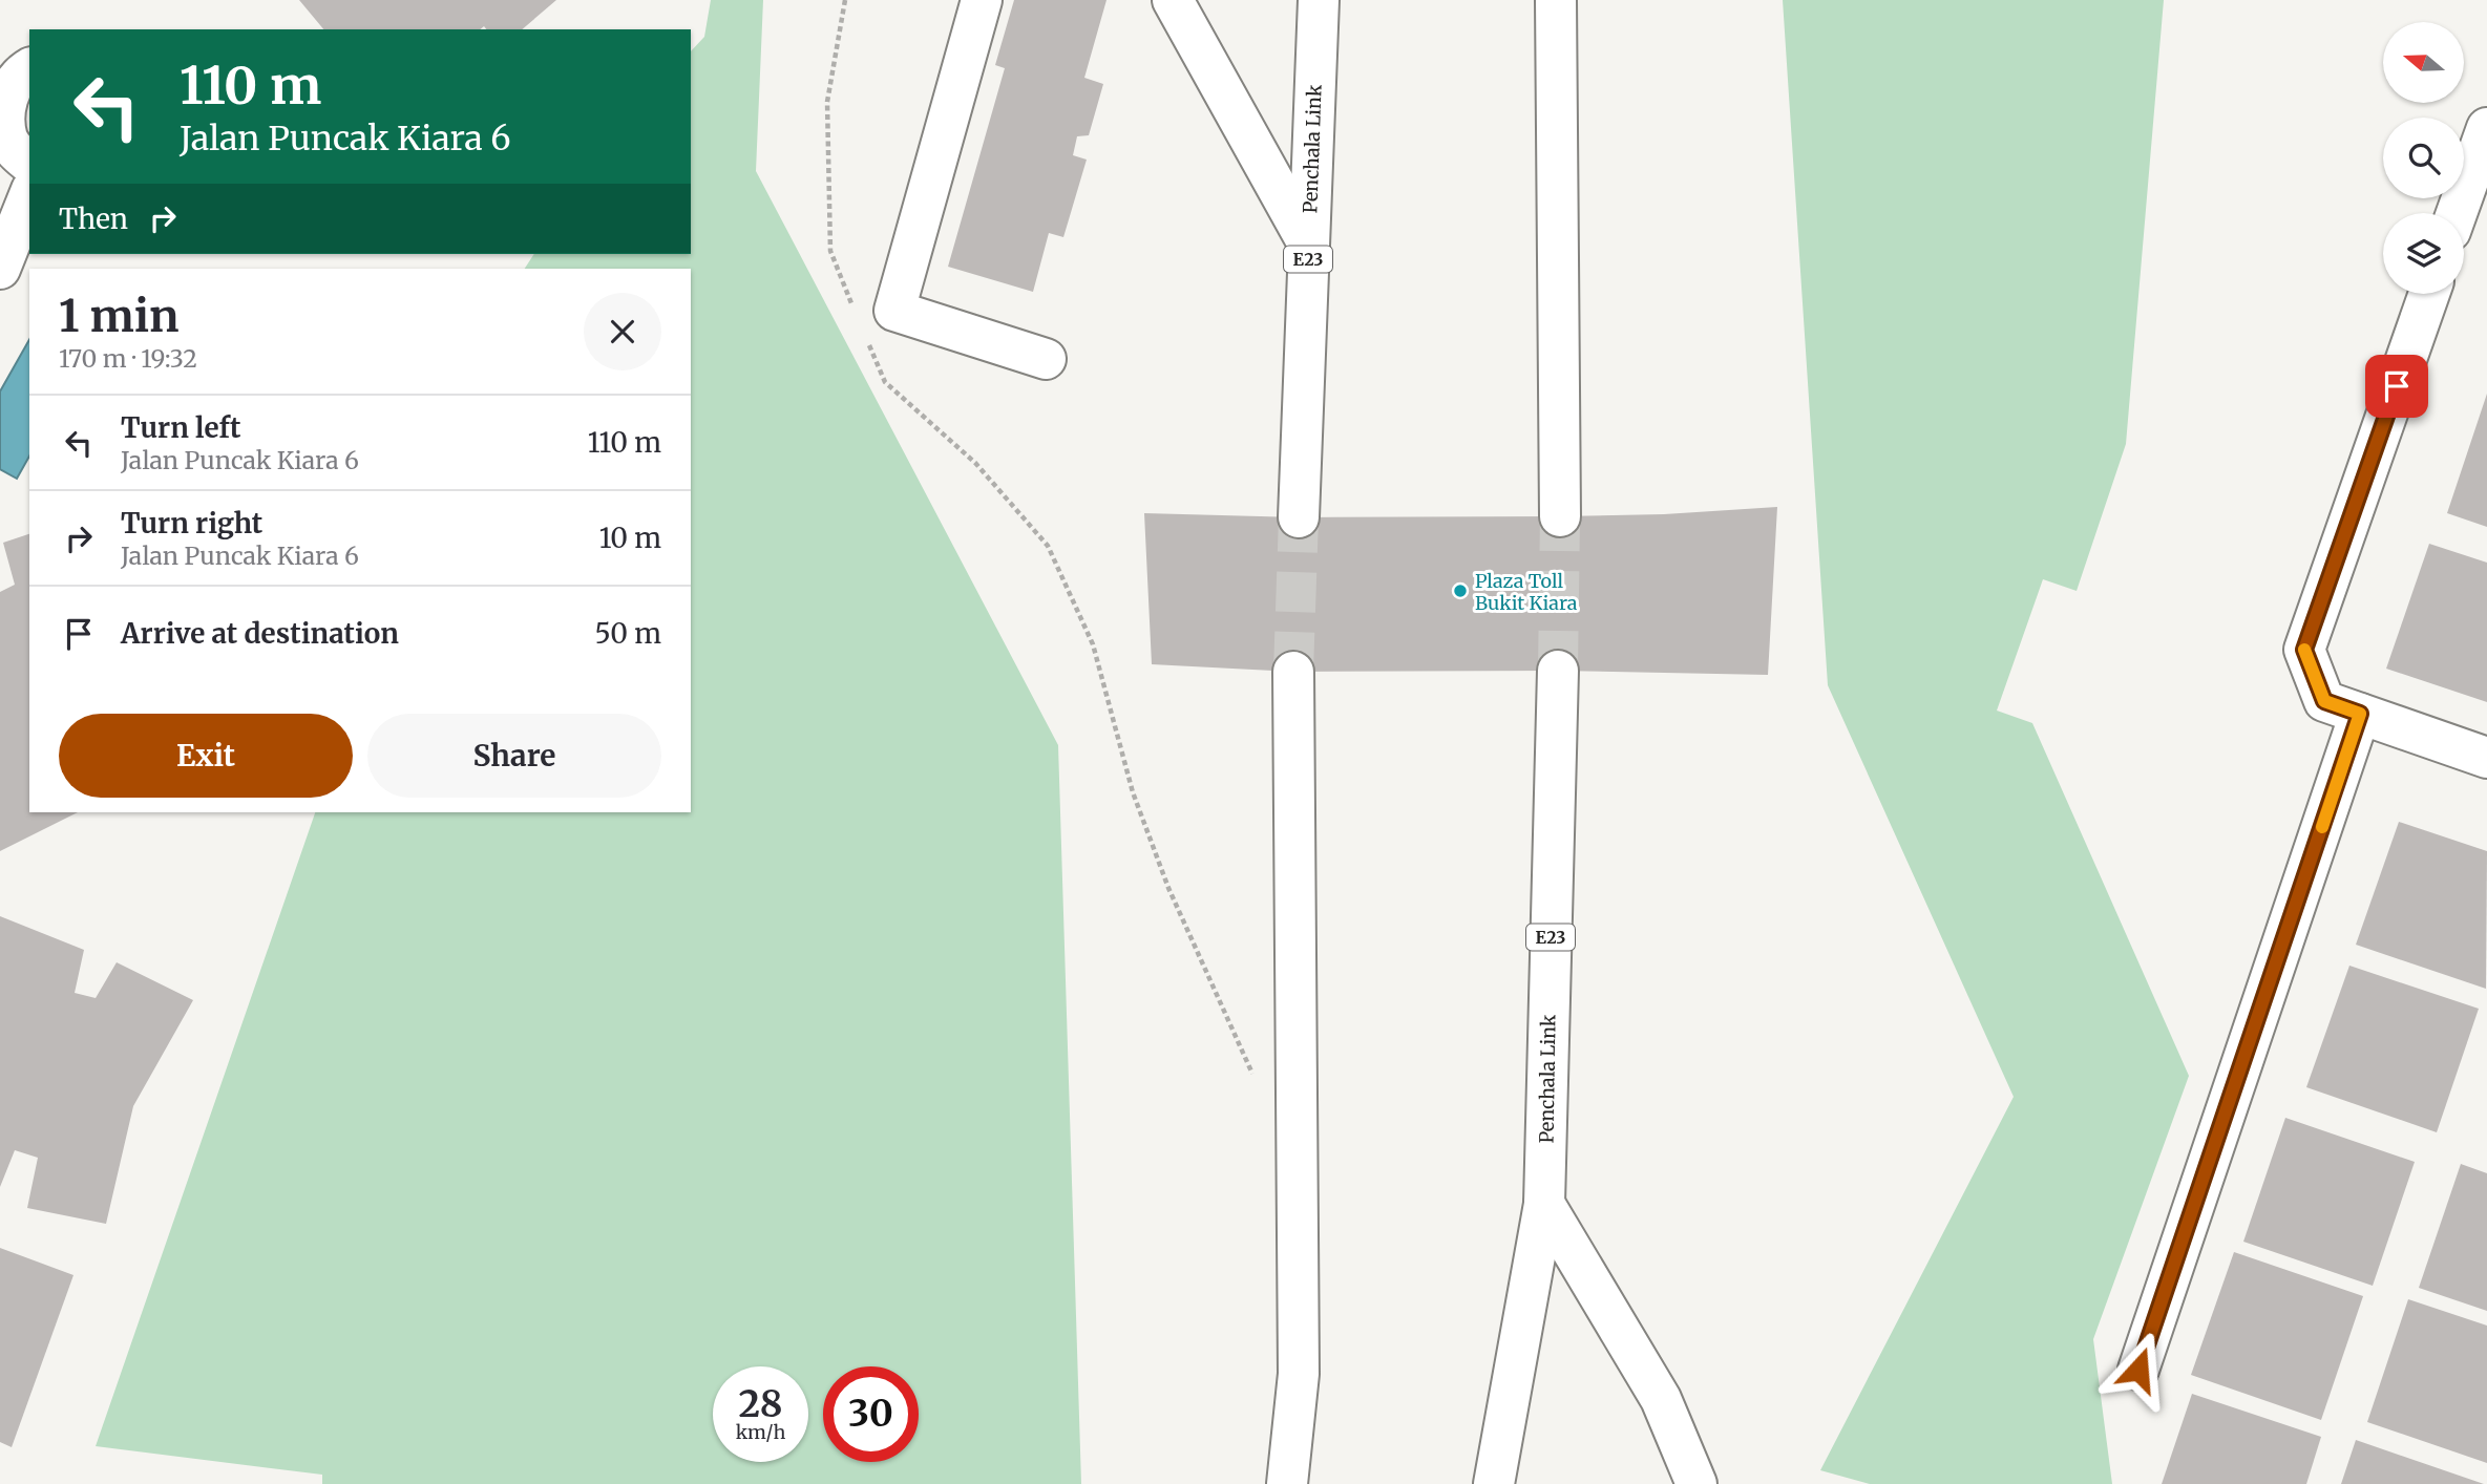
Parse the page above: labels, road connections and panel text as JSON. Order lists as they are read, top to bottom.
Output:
{
  "streets": {
    "main road": ["Penchala Link", "E23"]
  },
  "places": ["Plaza Toll Bukit Kiara"],
  "north": "left",
  "page": {
    "turn": ["110 m", "Jalan Puncak Kiara 6"],
    "then": "Then",
    "heading": ["1 min", "170 m · 19:32"],
    "list": [
      {
        "name": "Turn left",
        "note": "Jalan Puncak Kiara 6",
        "value": "110 m"
      },
      {
        "name": "Turn right",
        "note": "Jalan Puncak Kiara 6",
        "value": "10 m"
      },
      {
        "name": "Arrive at destination",
        "value": "50 m"
      }
    ],
    "buttons": ["Exit", "Share"],
    "speed": "28 km/h",
    "limit": "30"
  }
}
